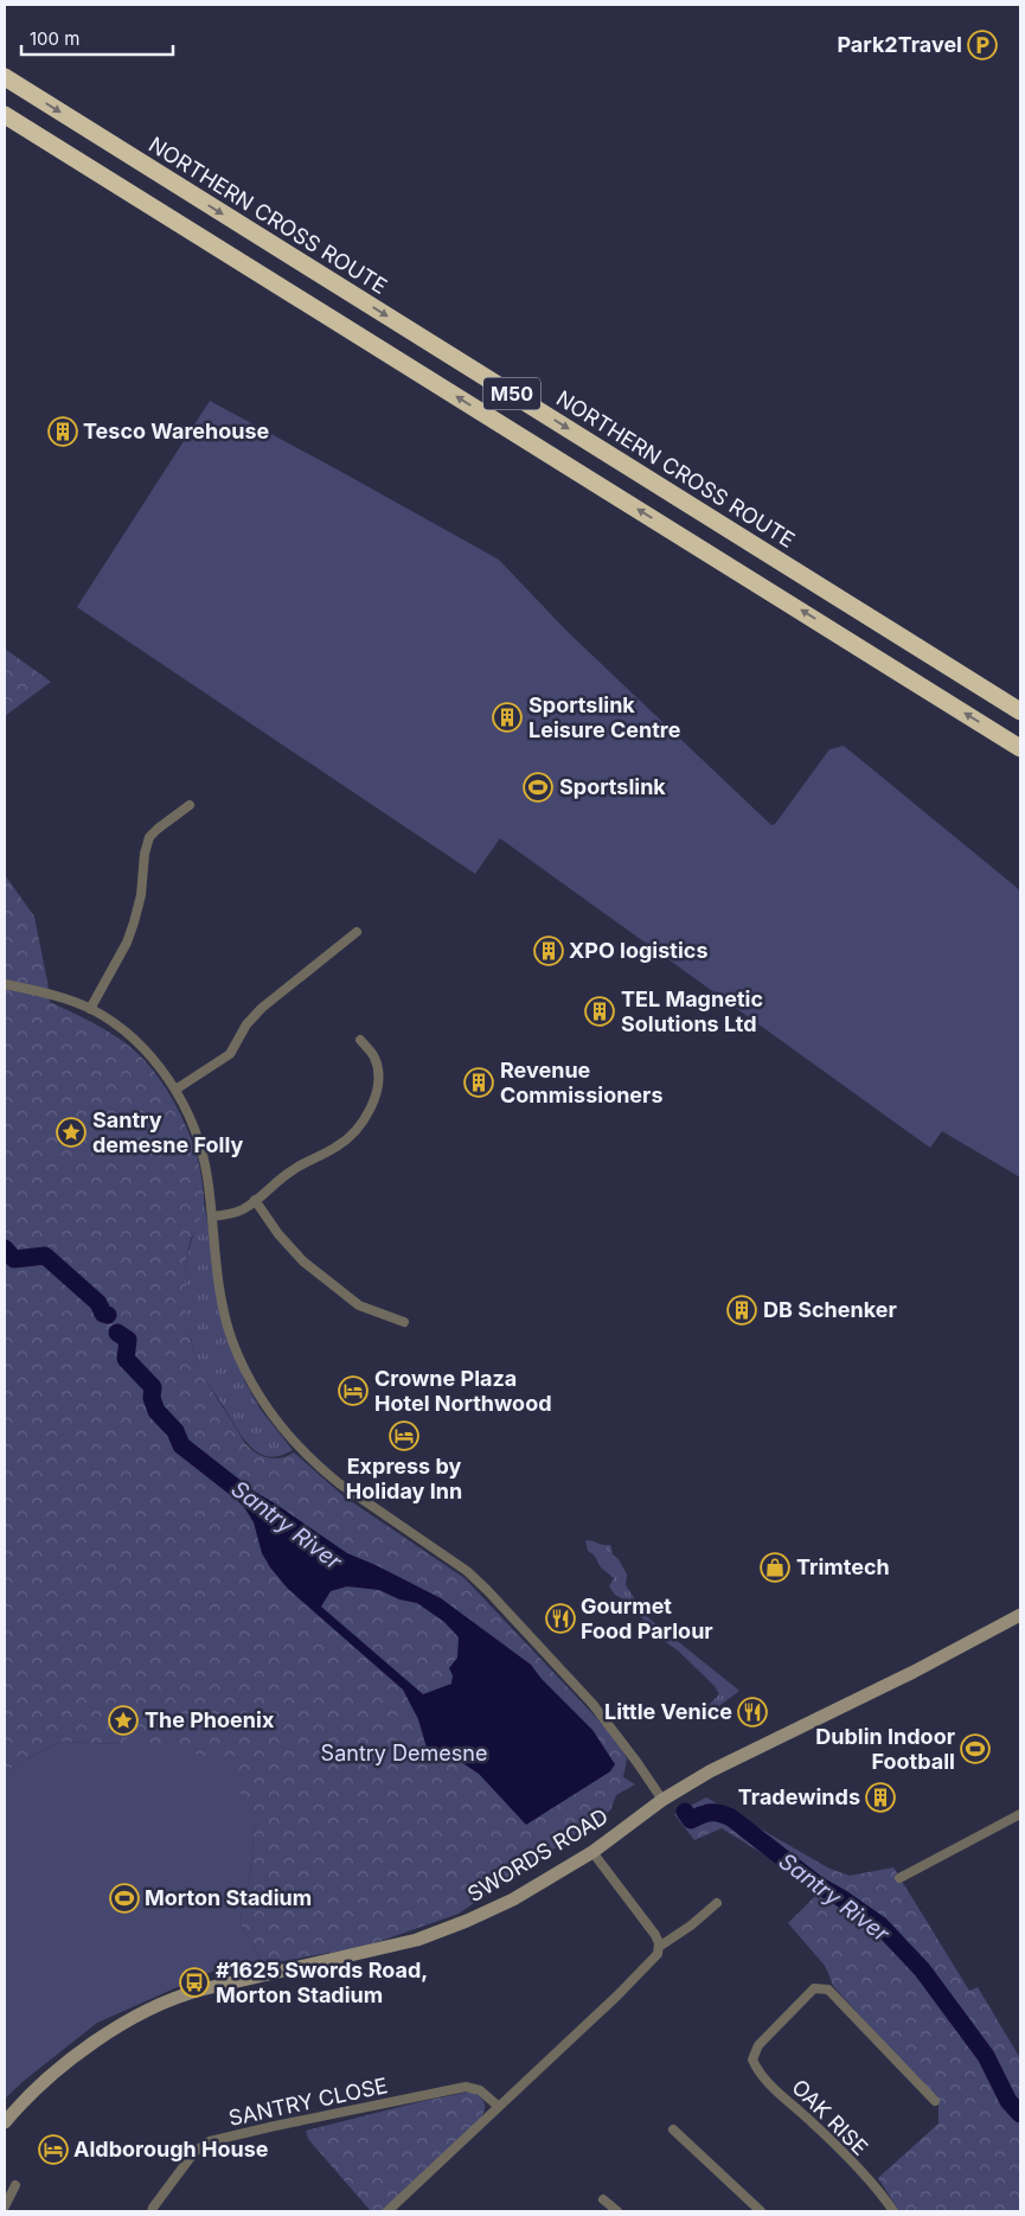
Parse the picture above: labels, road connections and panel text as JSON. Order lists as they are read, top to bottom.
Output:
{
  "streets": {
    "highway": ["NORTHERN CROSS ROUTE", "M50"],
    "main road": ["SWORDS ROAD"],
    "street": ["SANTRY CLOSE", "OAK RISE"]
  },
  "water": ["Santry River"],
  "parks": ["Santry Demesne"],
  "places": {
    "parking": ["Park2Travel"],
    "building": [
      "Tesco Warehouse",
      "Sportslink Leisure Centre",
      "XPO logistics",
      "TEL Magnetic Solutions Ltd",
      "Revenue Commissioners",
      "DB Schenker",
      "Tradewinds"
    ],
    "sports": ["Sportslink", "Dublin Indoor Football", "Morton Stadium"],
    "place": ["Santry demesne Folly", "The Phoenix"],
    "hotel": ["Crowne Plaza Hotel Northwood", "Express by Holiday Inn", "Aldborough House"],
    "shop": ["Trimtech"],
    "restaurant": ["Gourmet Food Parlour", "Little Venice"],
    "bus stop": ["#1625 Swords Road, Morton Stadium"]
  },
  "scale_bar": "100 m"
}
